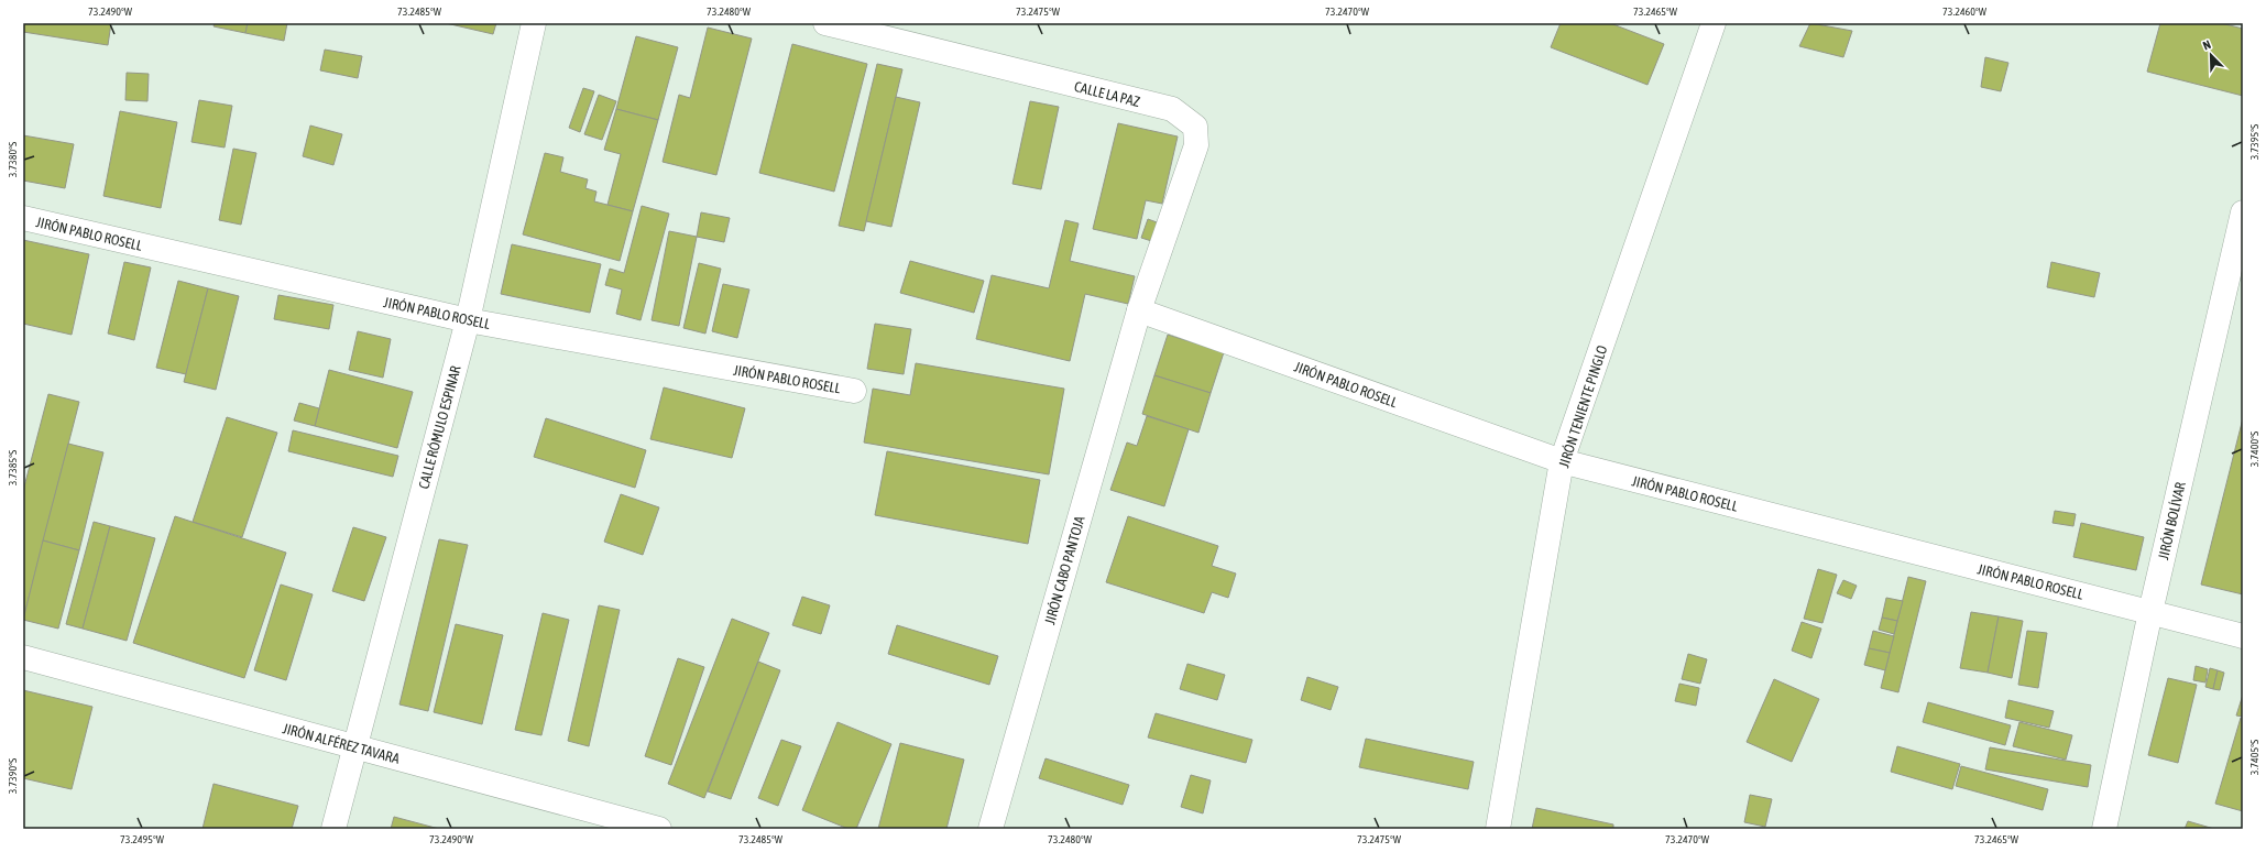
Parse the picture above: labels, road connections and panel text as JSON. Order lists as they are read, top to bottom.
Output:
{
  "streets": {
    "street": [
      "CALLE LA PAZ",
      "JIRÓN PABLO ROSELL",
      "JIRÓN TENIENTE PINGLO",
      "CALLE RÓMULO ESPINAR",
      "JIRÓN BOLÍVAR",
      "JIRÓN CABO PANTOJA",
      "JIRÓN ALFÉREZ TAVARA"
    ]
  },
  "crossings": [
    ["CALLE LA PAZ", "JIRÓN PABLO ROSELL"],
    ["CALLE LA PAZ", "JIRÓN CABO PANTOJA"],
    ["JIRÓN PABLO ROSELL", "JIRÓN TENIENTE PINGLO"],
    ["JIRÓN PABLO ROSELL", "CALLE RÓMULO ESPINAR"],
    ["JIRÓN PABLO ROSELL", "JIRÓN BOLÍVAR"],
    ["JIRÓN PABLO ROSELL", "JIRÓN CABO PANTOJA"],
    ["CALLE RÓMULO ESPINAR", "JIRÓN ALFÉREZ TAVARA"]
  ],
  "north": "top left",
  "coordinates": [
    "73.2490°W",
    "73.2485°W",
    "73.2480°W",
    "73.2475°W",
    "73.2470°W",
    "73.2465°W",
    "73.2460°W",
    "3.7395°S",
    "3.7380°S",
    "3.7400°S",
    "3.7385°S",
    "3.7405°S",
    "3.7390°S",
    "73.2495°W"
  ]
}
